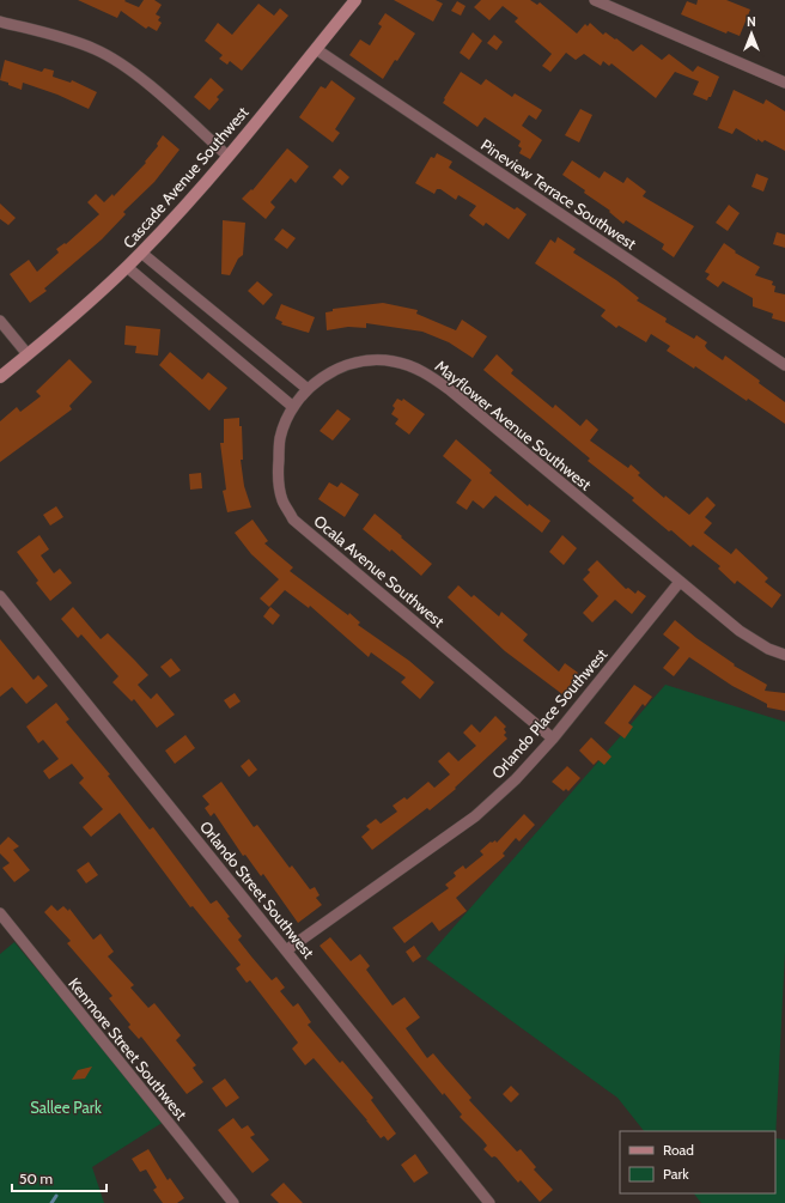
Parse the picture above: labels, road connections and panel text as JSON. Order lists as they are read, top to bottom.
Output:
{
  "streets": {
    "main road": ["Cascade Avenue Southwest"],
    "street": [
      "Pineview Terrace Southwest",
      "Mayflower Avenue Southwest",
      "Ocala Avenue Southwest",
      "Orlando Place Southwest",
      "Orlando Street Southwest",
      "Kenmore Street Southwest"
    ]
  },
  "crossings": [
    ["Cascade Avenue Southwest", "Pineview Terrace Southwest"],
    ["Mayflower Avenue Southwest", "Ocala Avenue Southwest"],
    ["Mayflower Avenue Southwest", "Orlando Place Southwest"],
    ["Ocala Avenue Southwest", "Orlando Place Southwest"],
    ["Orlando Place Southwest", "Orlando Street Southwest"]
  ],
  "parks": ["Sallee Park"],
  "legend": ["Road", "Park"],
  "scale_bar": "50 m",
  "north": "top"
}
